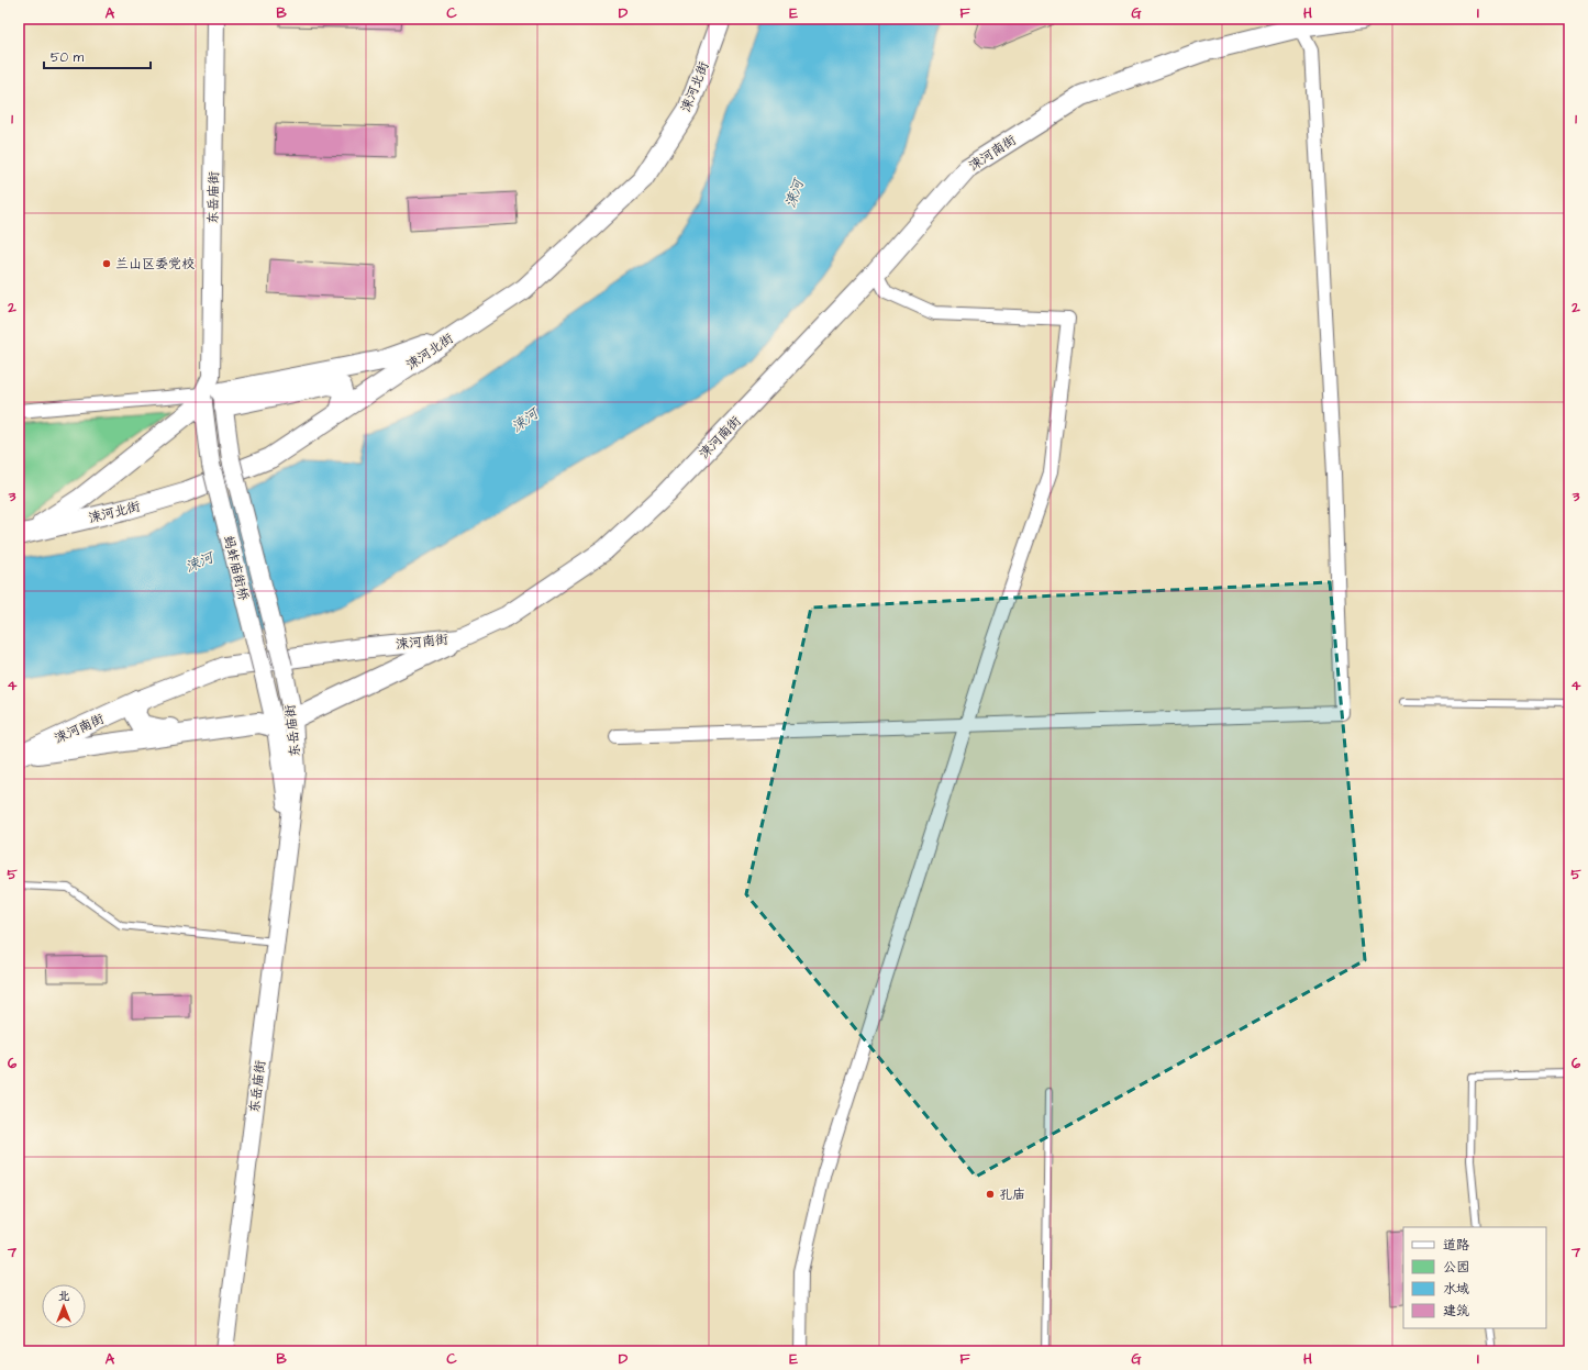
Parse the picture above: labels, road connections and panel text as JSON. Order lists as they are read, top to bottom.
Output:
{
  "streets": {
    "main road": ["涑河北街", "涑河南街"],
    "street": ["东岳庙街", "蚂蚱庙街桥"]
  },
  "crossings": [
    ["东岳庙街", "蚂蚱庙街桥"]
  ],
  "water": ["涑河"],
  "places": ["兰山区委党校", "孔庙"],
  "legend": [
    "道路",
    "公园",
    "水域",
    "建筑"
  ],
  "scale_bar": "50 m",
  "north": "top",
  "grid": {
    "columns": [
      "A",
      "B",
      "C",
      "D",
      "E",
      "F",
      "G",
      "H",
      "I"
    ],
    "rows": [
      "1",
      "2",
      "3",
      "4",
      "5",
      "6",
      "7"
    ]
  }
}
